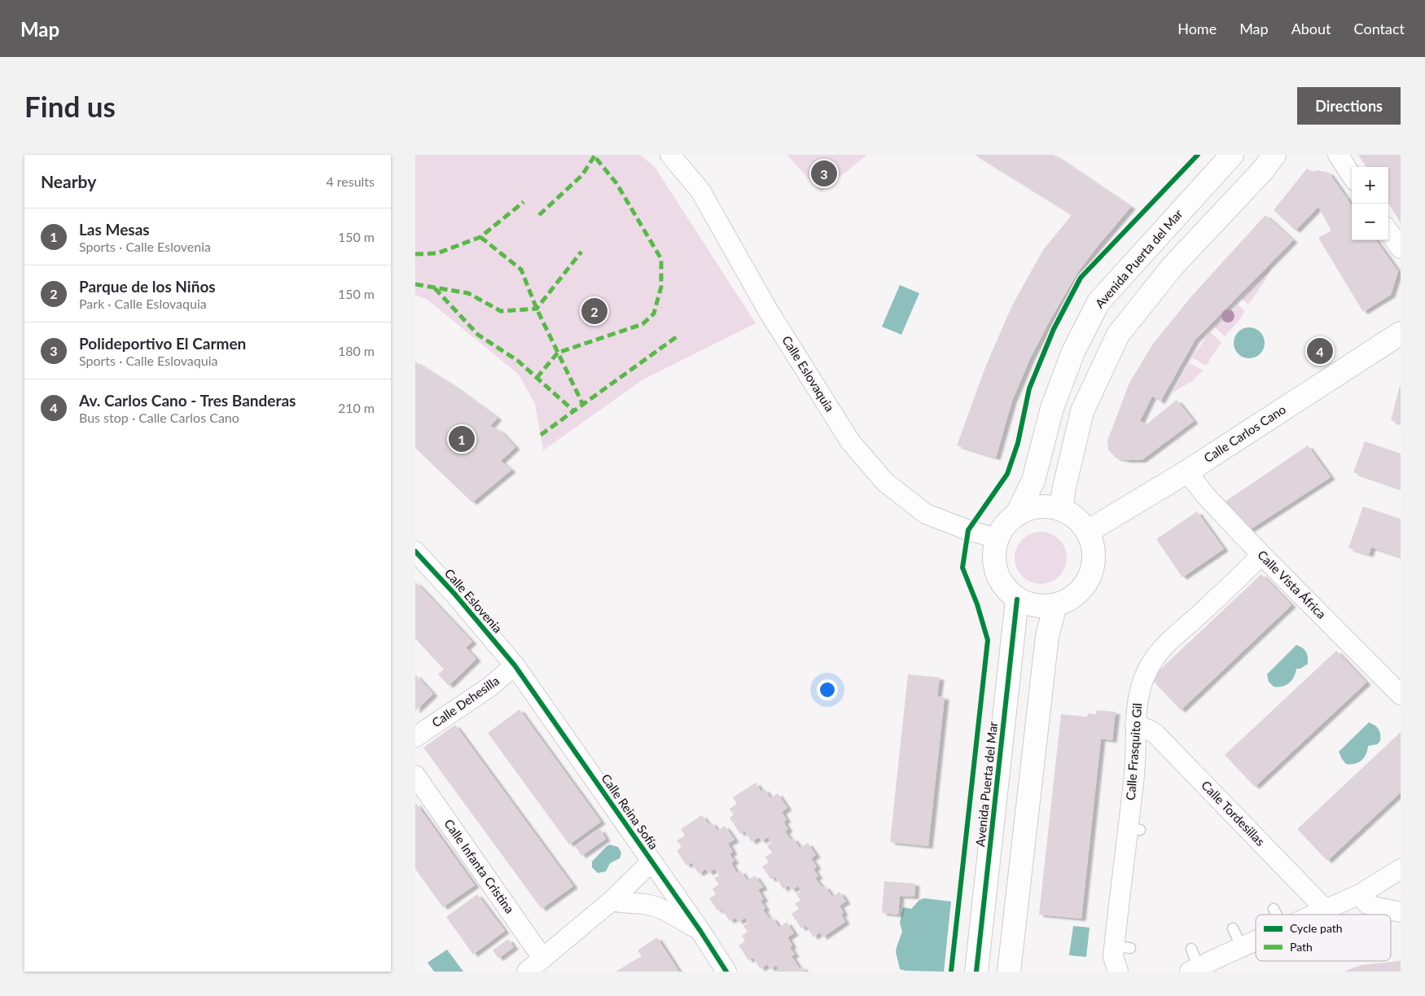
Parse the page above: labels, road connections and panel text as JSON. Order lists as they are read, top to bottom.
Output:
{
  "streets": {
    "main road": ["Avenida Puerta del Mar", "Calle Carlos Cano"],
    "street": [
      "Calle Eslovaquia",
      "Calle Vista África",
      "Calle Eslovenia",
      "Calle Dehesilla",
      "Calle Frasquito Gil",
      "Calle Reina Sofía",
      "Calle Tordesillas",
      "Calle Infanta Cristina"
    ]
  },
  "crossings": [
    ["Avenida Puerta del Mar", "Calle Eslovaquia"],
    ["Avenida Puerta del Mar", "Calle Carlos Cano"],
    ["Calle Eslovaquia", "Calle Carlos Cano"],
    ["Calle Carlos Cano", "Calle Vista África"],
    ["Calle Vista África", "Calle Frasquito Gil"],
    ["Calle Eslovenia", "Calle Dehesilla"],
    ["Calle Eslovenia", "Calle Reina Sofía"],
    ["Calle Dehesilla", "Calle Reina Sofía"],
    ["Calle Frasquito Gil", "Calle Tordesillas"]
  ],
  "legend": ["Cycle path", "Path"],
  "page": {
    "header": "Map",
    "nav": [
      "Home",
      "Map",
      "About",
      "Contact"
    ],
    "buttons": "Directions",
    "title": "Find us",
    "heading": ["Nearby", "4 results"],
    "pins": [
      "3",
      "2",
      "4",
      "1"
    ],
    "map_buttons": ["+", "−"],
    "list": [
      {
        "mark": "1",
        "name": "Las Mesas",
        "note": "Sports · Calle Eslovenia",
        "value": "150 m"
      },
      {
        "mark": "2",
        "name": "Parque de los Niños",
        "note": "Park · Calle Eslovaquia",
        "value": "150 m"
      },
      {
        "mark": "3",
        "name": "Polideportivo El Carmen",
        "note": "Sports · Calle Eslovaquia",
        "value": "180 m"
      },
      {
        "mark": "4",
        "name": "Av. Carlos Cano - Tres Banderas",
        "note": "Bus stop · Calle Carlos Cano",
        "value": "210 m"
      }
    ]
  }
}
